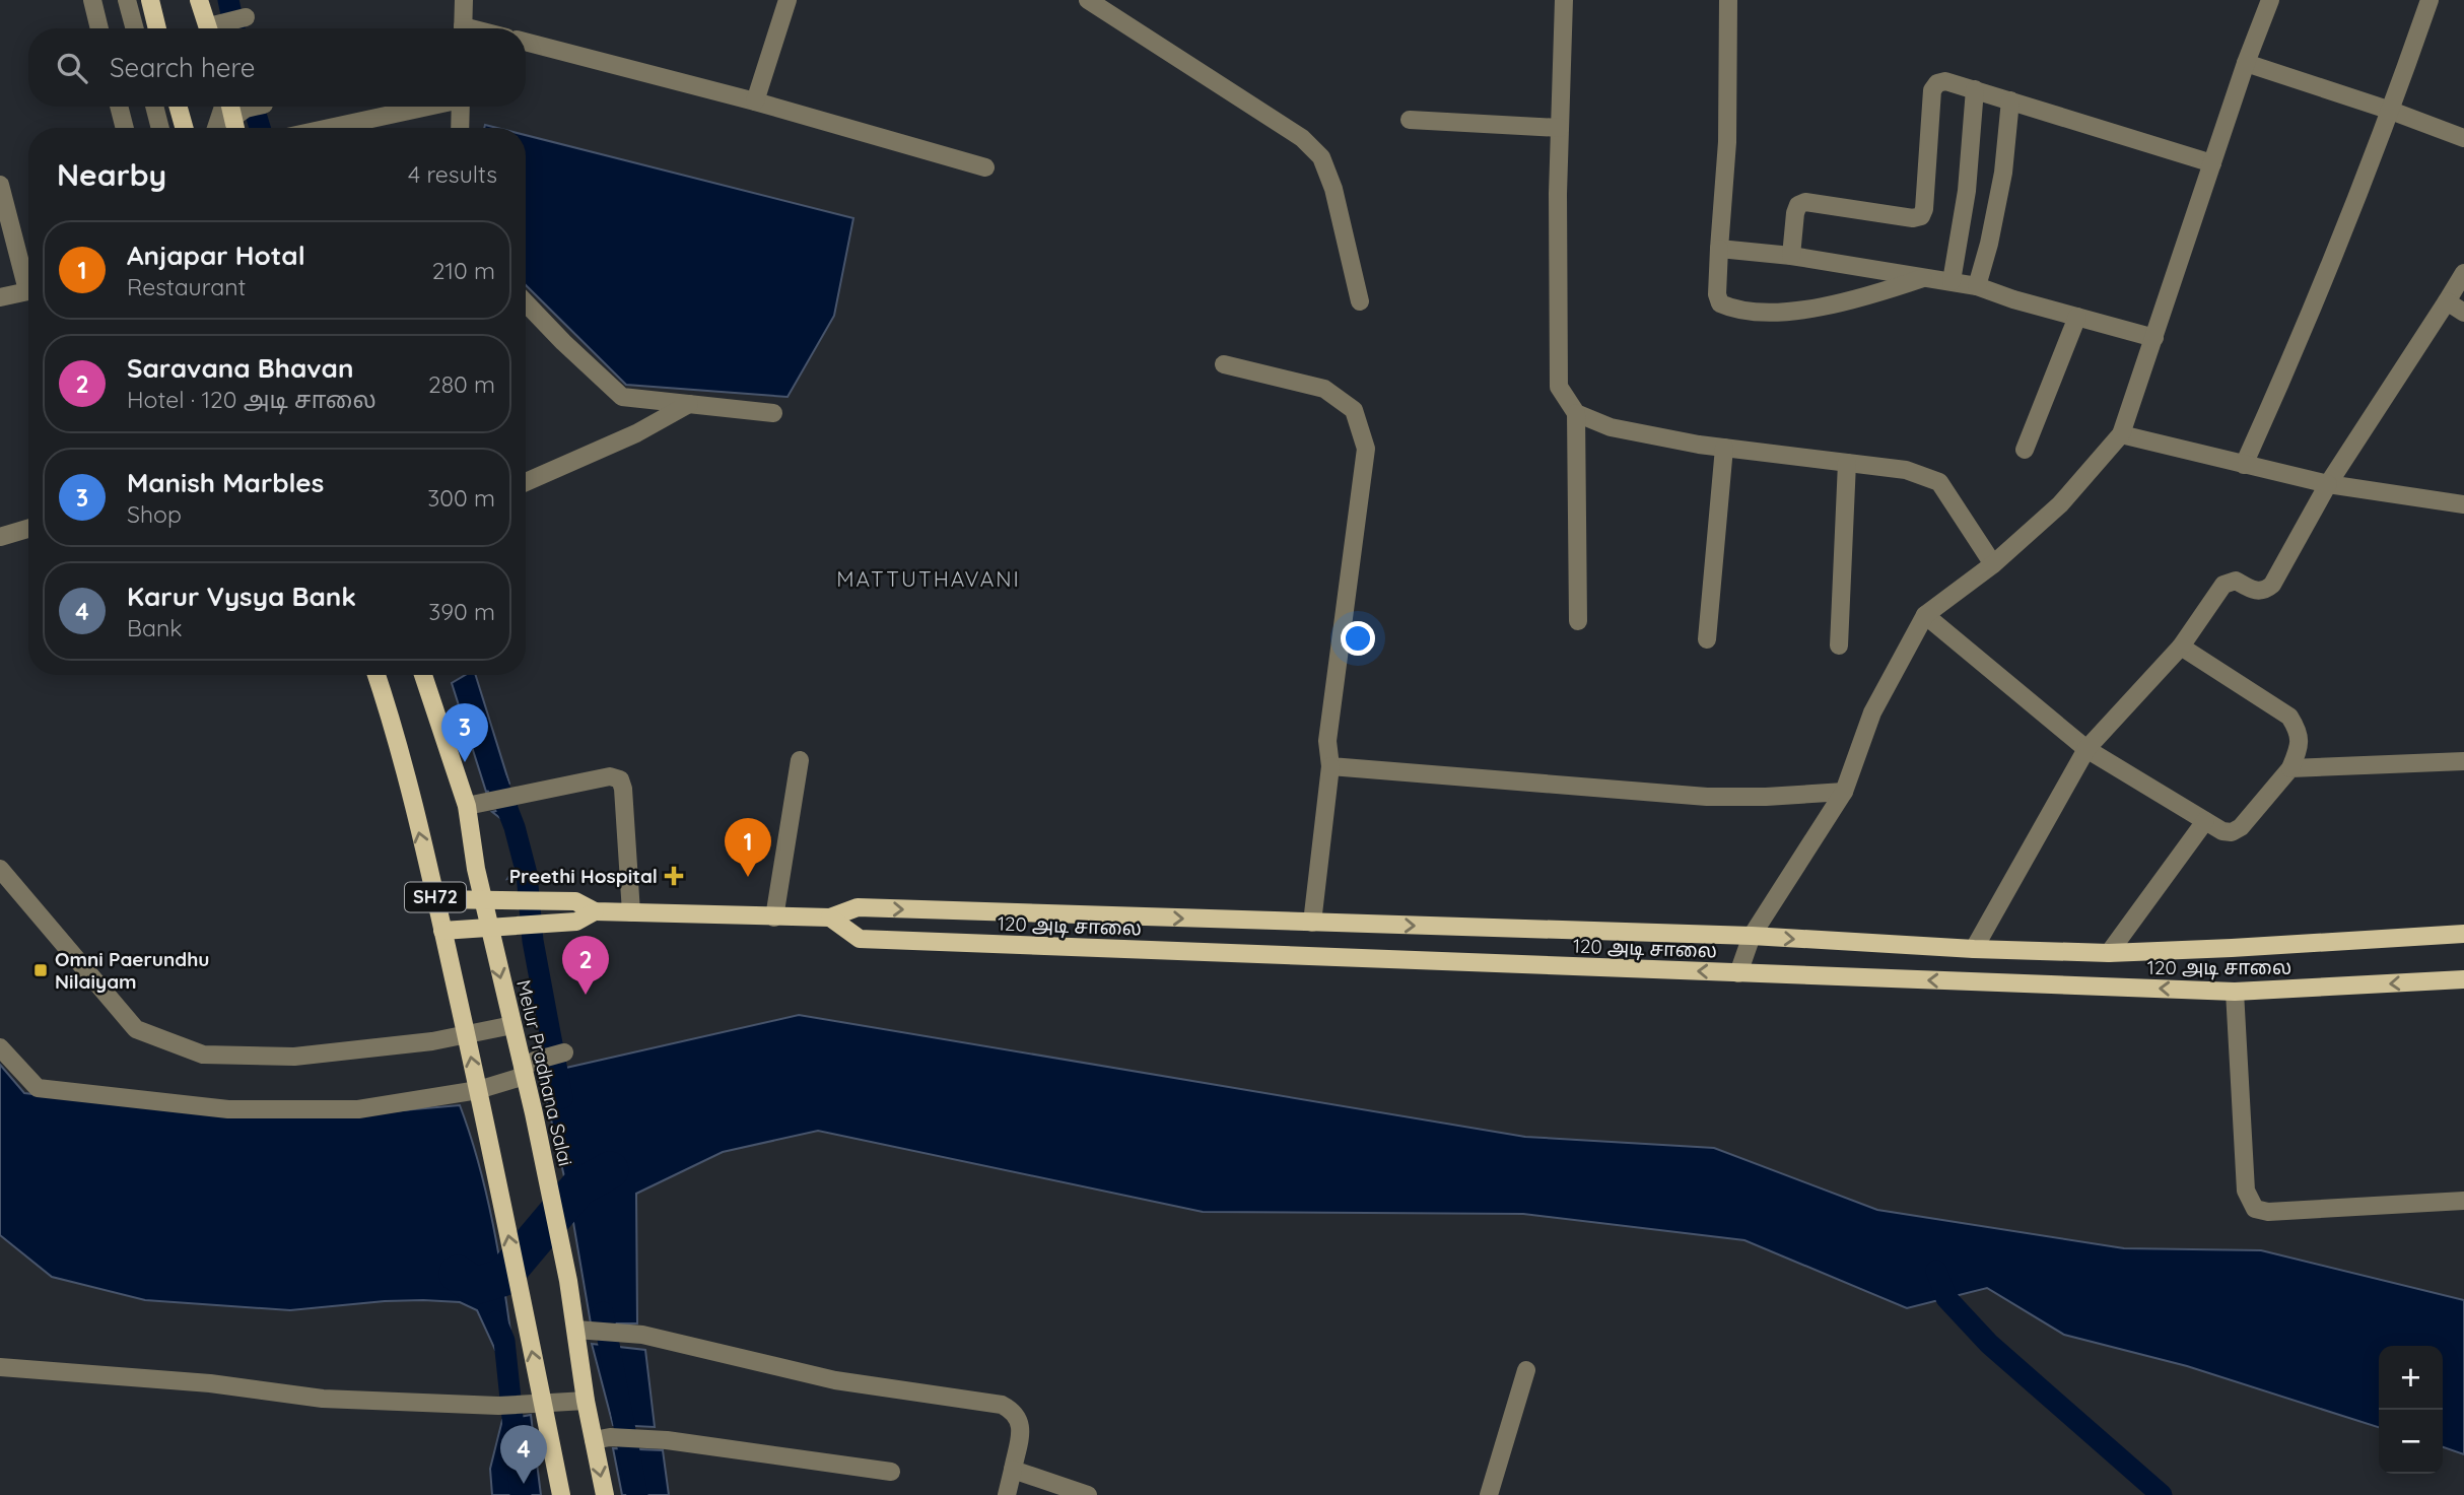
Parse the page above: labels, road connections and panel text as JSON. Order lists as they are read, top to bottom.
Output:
{
  "streets": {
    "main road": ["SH72", "120 அடி சாலை", "Melur Pradhana Salai"]
  },
  "crossings": [
    ["SH72", "120 அடி சாலை"],
    ["120 அடி சாலை", "Melur Pradhana Salai"]
  ],
  "districts": ["MATTUTHAVANI"],
  "places": {
    "health": ["Preethi Hospital"],
    "transit": ["Omni Paerundhu Nilaiyam"]
  },
  "page": {
    "search": "Search here",
    "heading": ["Nearby", "4 results"],
    "list": [
      {
        "mark": "1",
        "name": "Anjapar Hotal",
        "note": "Restaurant",
        "value": "210 m"
      },
      {
        "mark": "2",
        "name": "Saravana Bhavan",
        "note": "Hotel · 120 அடி சாலை",
        "value": "280 m"
      },
      {
        "mark": "3",
        "name": "Manish Marbles",
        "note": "Shop",
        "value": "300 m"
      },
      {
        "mark": "4",
        "name": "Karur Vysya Bank",
        "note": "Bank",
        "value": "390 m"
      }
    ],
    "pins": [
      "3",
      "1",
      "2",
      "4"
    ],
    "map_buttons": ["+", "−"]
  }
}
